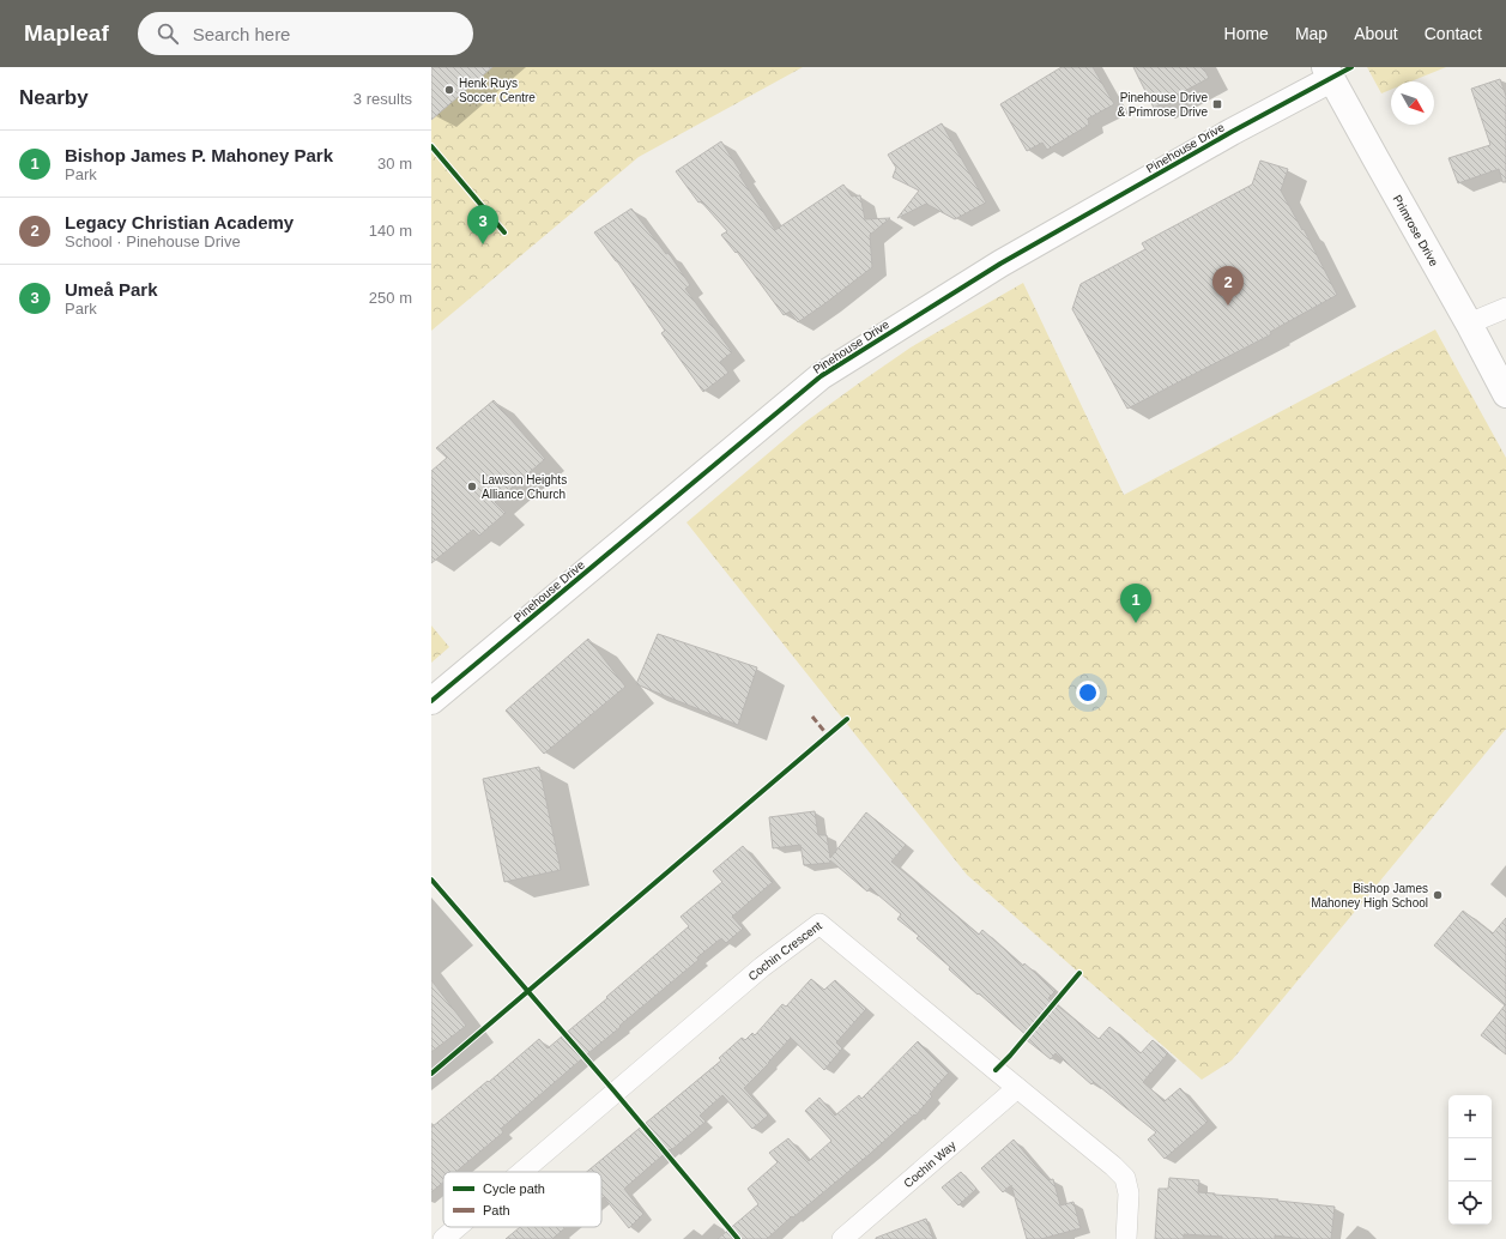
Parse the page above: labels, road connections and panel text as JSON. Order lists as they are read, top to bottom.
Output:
{
  "streets": {
    "street": [
      "Pinehouse Drive",
      "Primrose Drive",
      "Cochin Crescent",
      "Cochin Way"
    ]
  },
  "crossings": [
    ["Pinehouse Drive", "Primrose Drive"],
    ["Cochin Crescent", "Cochin Way"]
  ],
  "places": {
    "other": ["Henk Ruys Soccer Centre", "Lawson Heights Alliance Church", "Bishop James Mahoney High School"],
    "transit": ["Pinehouse Drive & Primrose Drive"]
  },
  "legend": ["Cycle path", "Path"],
  "north": "bottom right",
  "page": {
    "header": "Mapleaf",
    "search": "Search here",
    "nav": [
      "Home",
      "Map",
      "About",
      "Contact"
    ],
    "heading": ["Nearby", "3 results"],
    "list": [
      {
        "mark": "1",
        "name": "Bishop James P. Mahoney Park",
        "note": "Park",
        "value": "30 m"
      },
      {
        "mark": "2",
        "name": "Legacy Christian Academy",
        "note": "School · Pinehouse Drive",
        "value": "140 m"
      },
      {
        "mark": "3",
        "name": "Umeå Park",
        "note": "Park",
        "value": "250 m"
      }
    ],
    "pins": ["3", "2", "1"],
    "map_buttons": ["+", "−"]
  }
}
